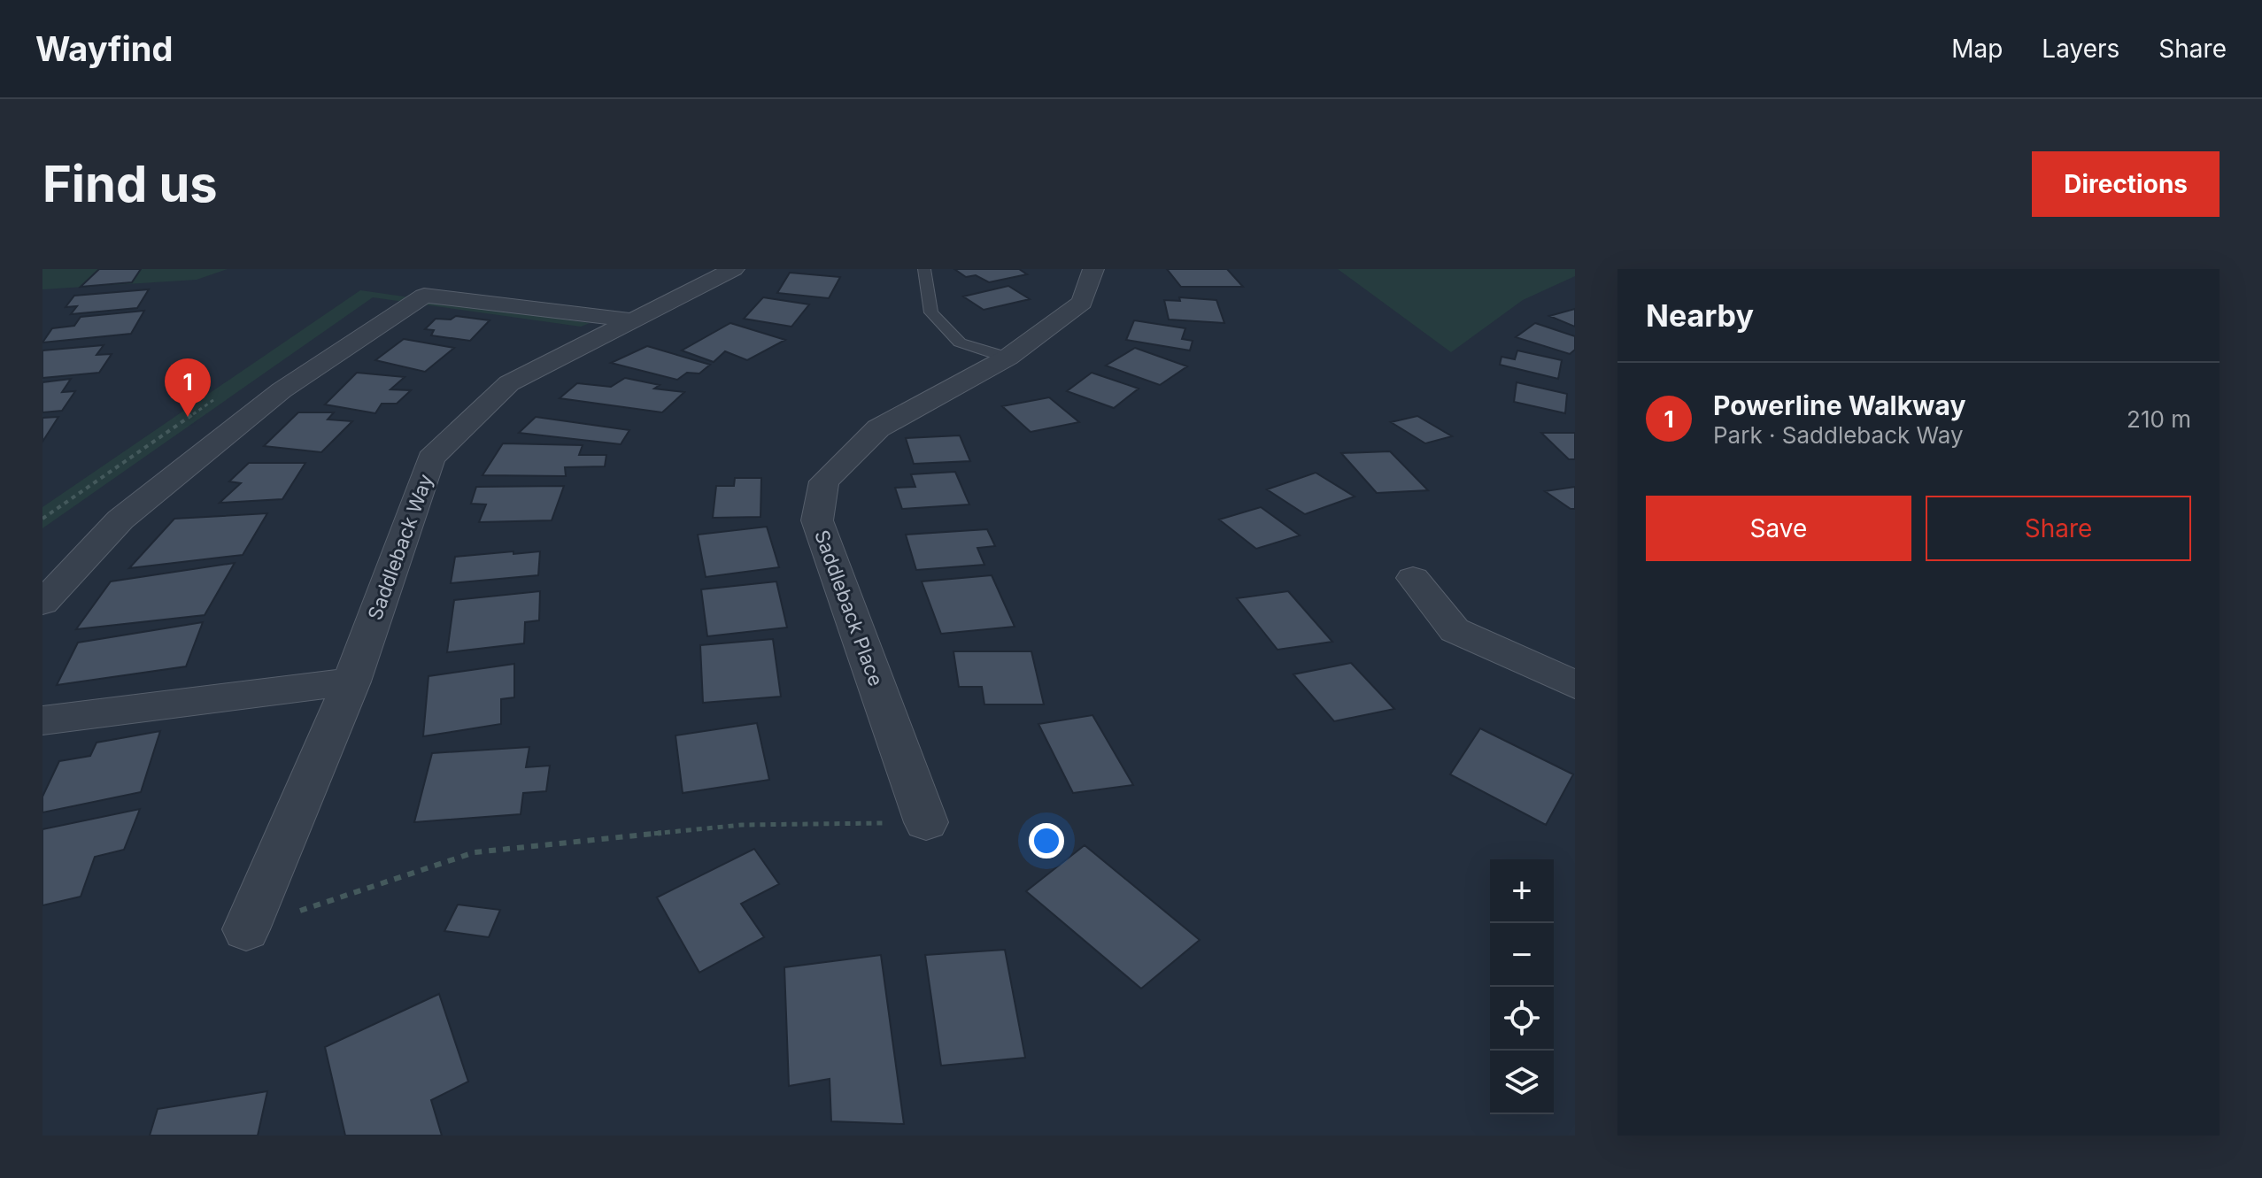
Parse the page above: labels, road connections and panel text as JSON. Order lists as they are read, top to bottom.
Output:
{
  "streets": {
    "street": ["Saddleback Way", "Saddleback Place"]
  },
  "page": {
    "header": "Wayfind",
    "nav": ["Map", "Layers", "Share"],
    "buttons": [
      "Directions",
      ["Save", "Share"]
    ],
    "title": "Find us",
    "heading": "Nearby",
    "pins": "1",
    "list": [
      {
        "mark": "1",
        "name": "Powerline Walkway",
        "note": "Park · Saddleback Way",
        "value": "210 m"
      }
    ],
    "map_buttons": ["+", "−"]
  }
}
